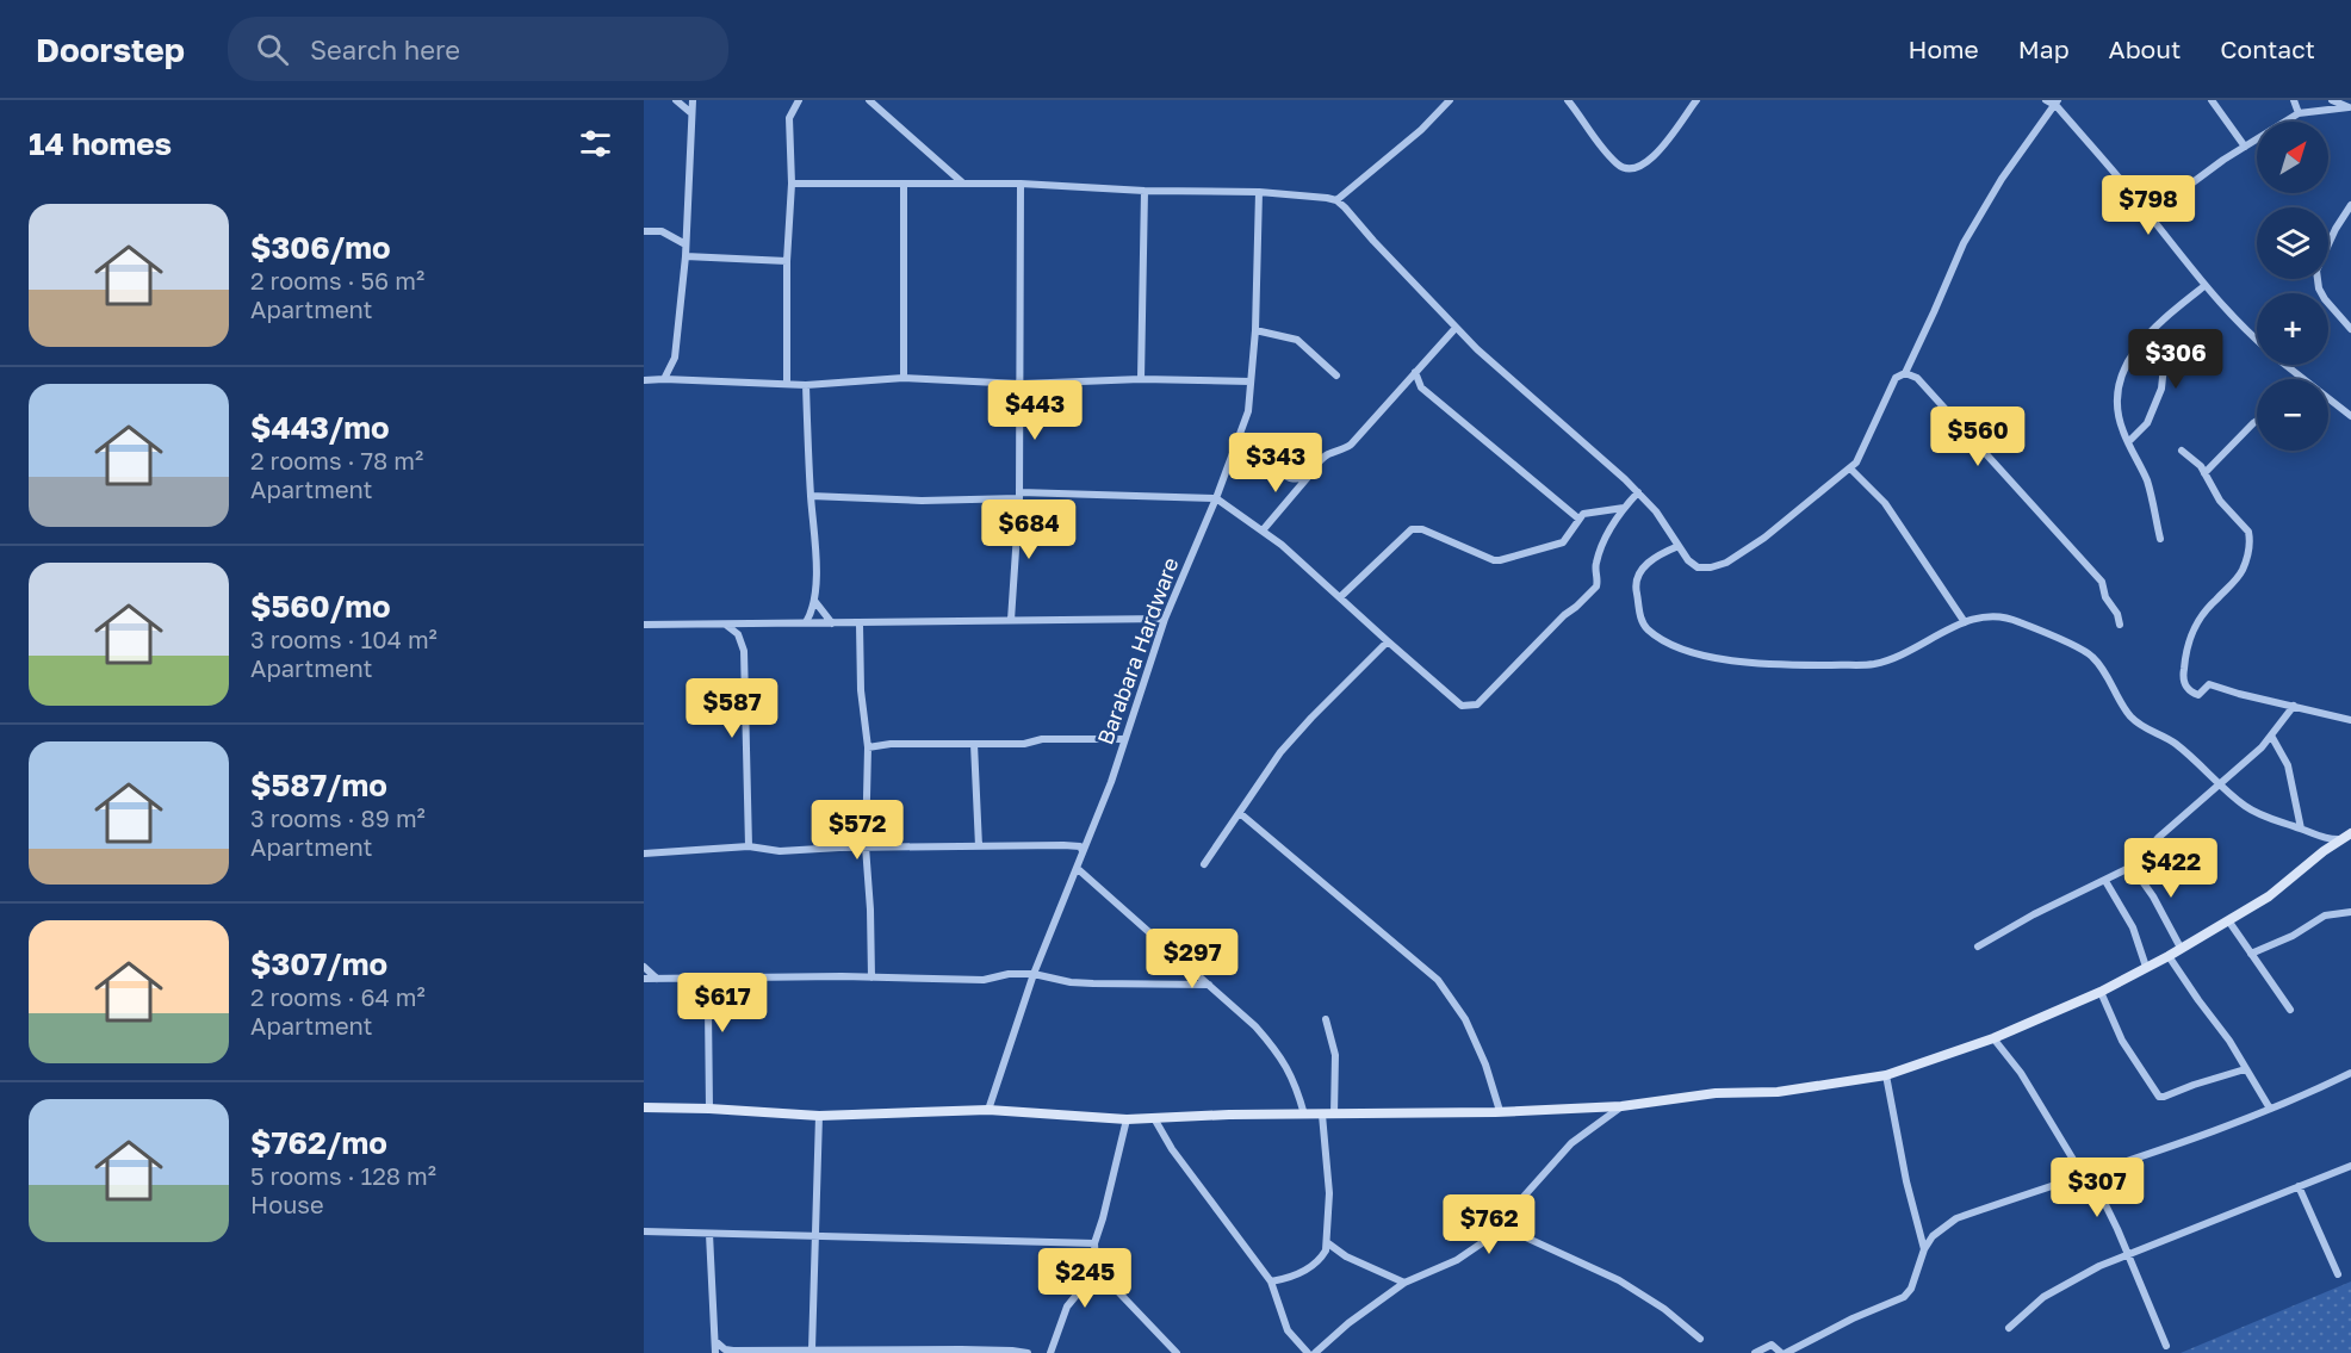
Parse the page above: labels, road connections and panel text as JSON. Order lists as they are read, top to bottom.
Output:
{
  "streets": {
    "street": ["Barabara Hardware"]
  },
  "north": "top right",
  "page": {
    "header": "Doorstep",
    "search": "Search here",
    "nav": [
      "Home",
      "Map",
      "About",
      "Contact"
    ],
    "heading": "14 homes",
    "map_buttons": ["+", "−"],
    "price": [
      "$798",
      "$306",
      "$443",
      "$560",
      "$343",
      "$684",
      "$587",
      "$572",
      "$422",
      "$297",
      "$617",
      "$307",
      "$762",
      "$245"
    ],
    "list": [
      {
        "name": "$306/mo",
        "note": "2 rooms · 56 m² · Apartment"
      },
      {
        "name": "$443/mo",
        "note": "2 rooms · 78 m² · Apartment"
      },
      {
        "name": "$560/mo",
        "note": "3 rooms · 104 m² · Apartment"
      },
      {
        "name": "$587/mo",
        "note": "3 rooms · 89 m² · Apartment"
      },
      {
        "name": "$307/mo",
        "note": "2 rooms · 64 m² · Apartment"
      },
      {
        "name": "$762/mo",
        "note": "5 rooms · 128 m² · House"
      }
    ]
  }
}
